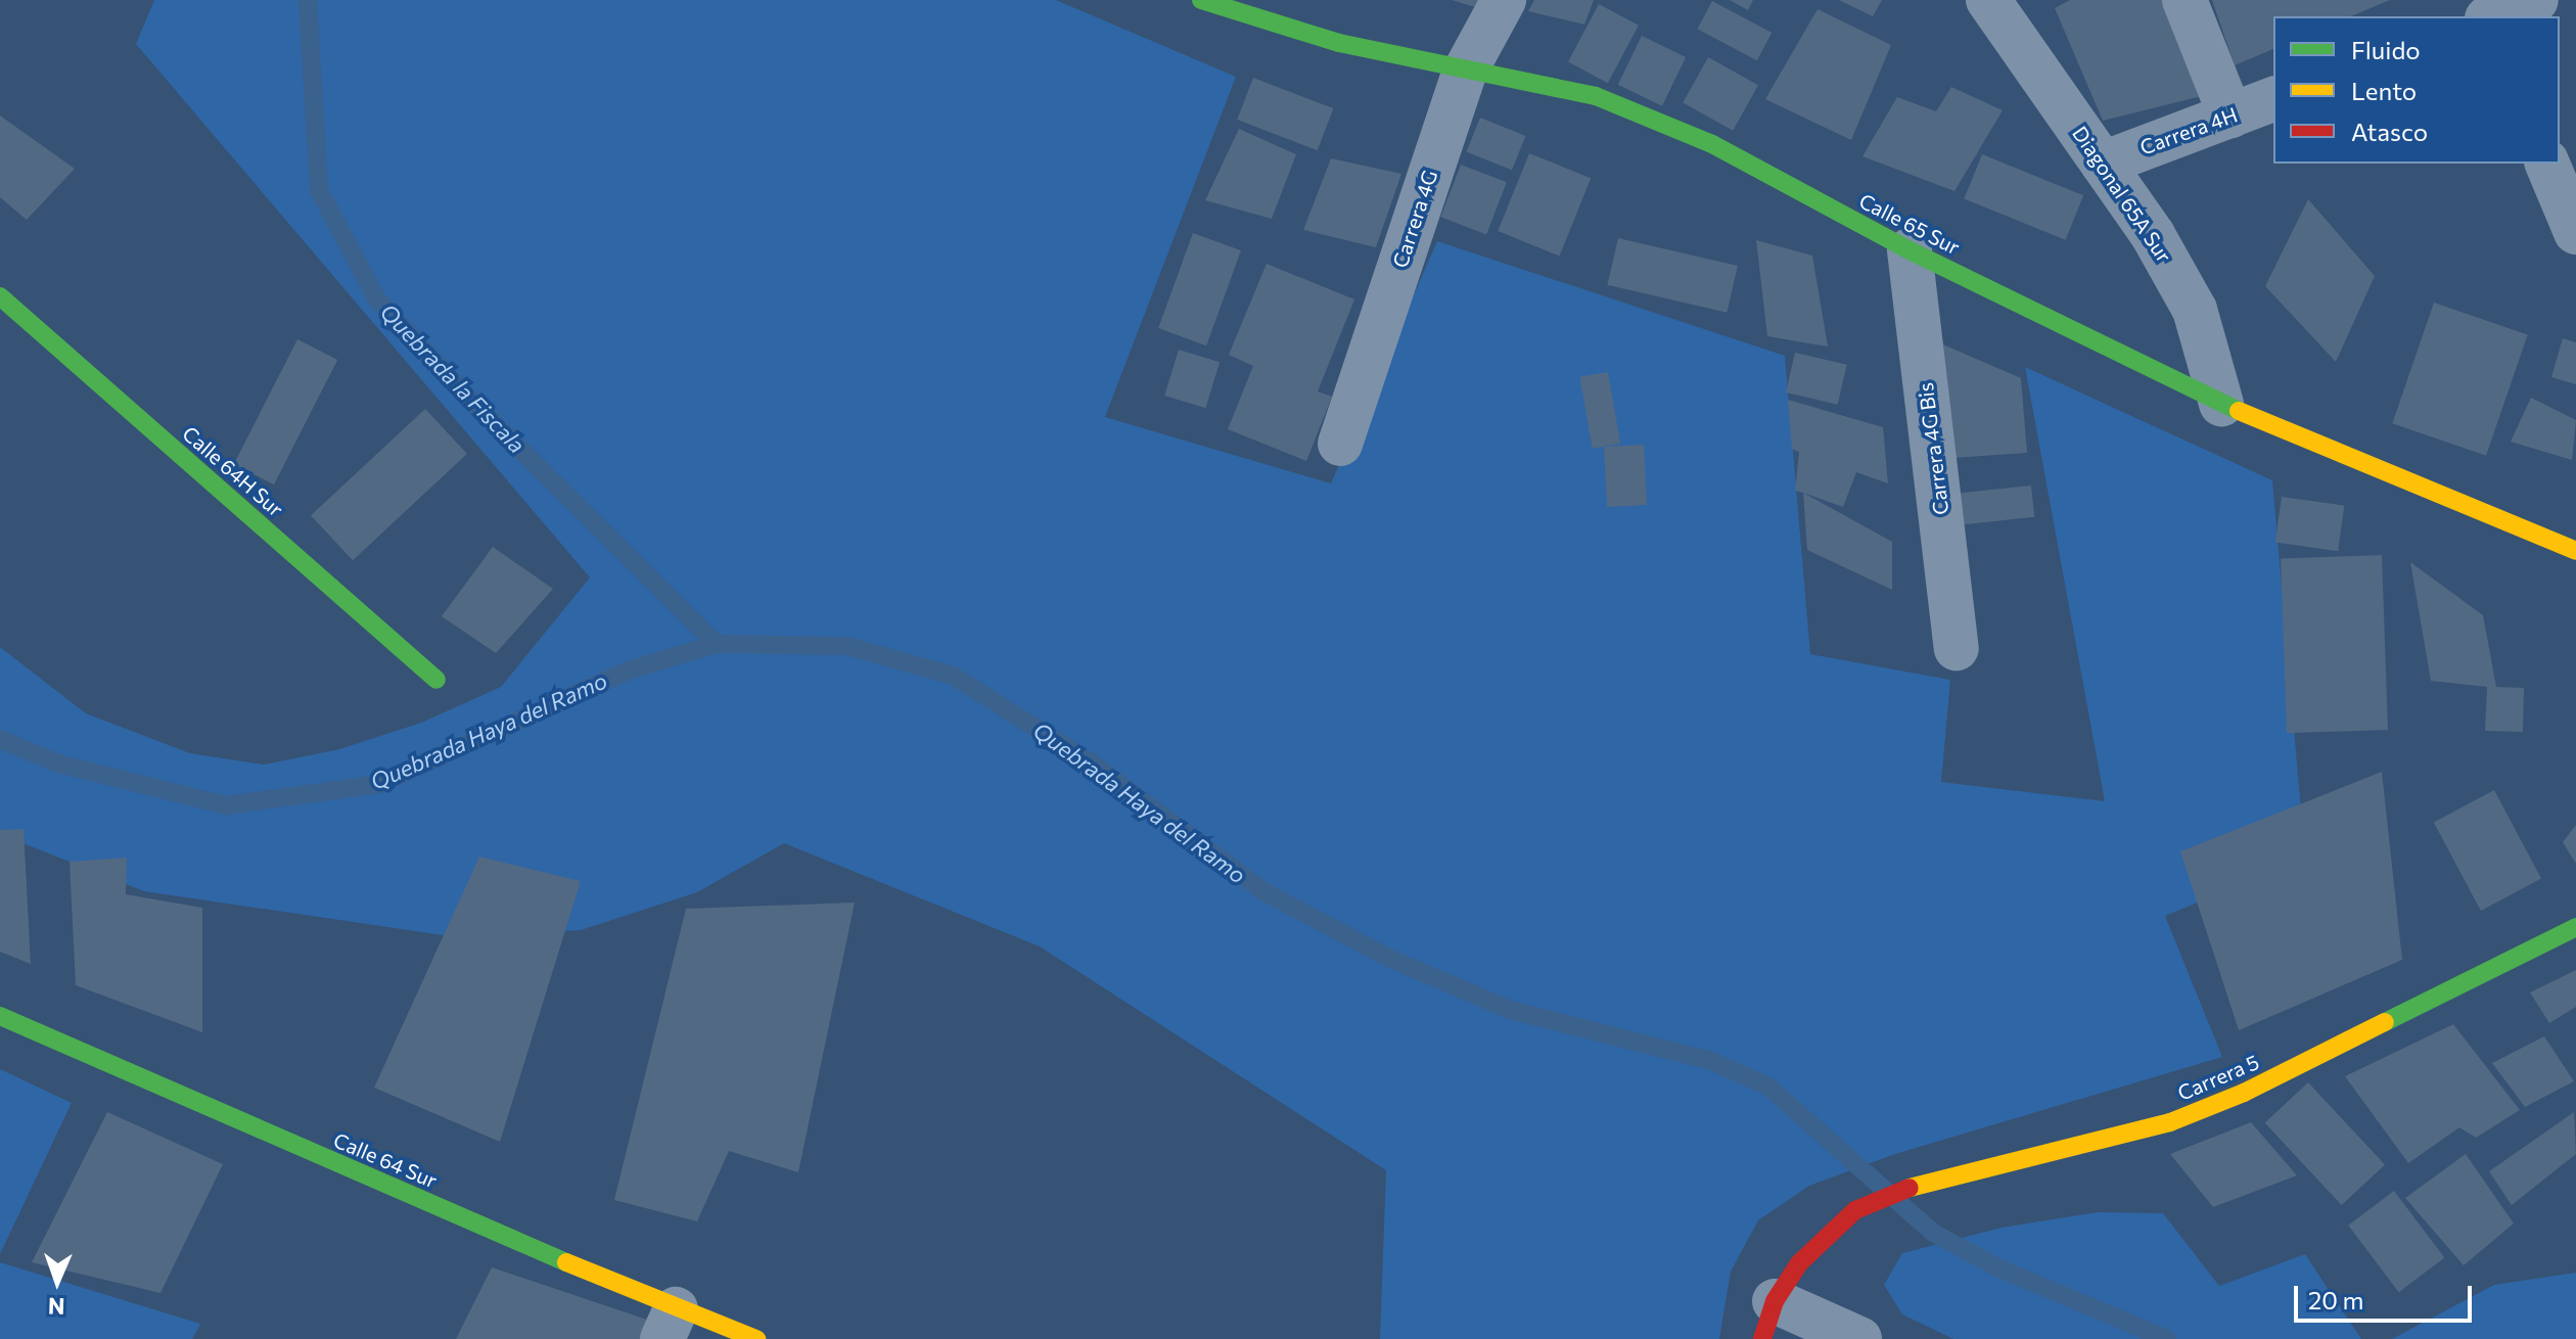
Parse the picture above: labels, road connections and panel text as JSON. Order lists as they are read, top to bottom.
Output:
{
  "streets": {
    "street": [
      "Carrera 4H",
      "Diagonal 65A Sur",
      "Carrera 4G",
      "Calle 65 Sur",
      "Carrera 4G Bis",
      "Calle 64H Sur",
      "Carrera 5",
      "Calle 64 Sur"
    ]
  },
  "crossings": [
    ["Carrera 4H", "Diagonal 65A Sur"],
    ["Diagonal 65A Sur", "Calle 65 Sur"],
    ["Carrera 4G", "Calle 65 Sur"],
    ["Calle 65 Sur", "Carrera 4G Bis"]
  ],
  "water": ["Quebrada la Fiscala", "Quebrada Haya del Ramo"],
  "legend": ["Fluido", "Lento", "Atasco"],
  "scale_bar": "20 m",
  "north": "bottom"
}
